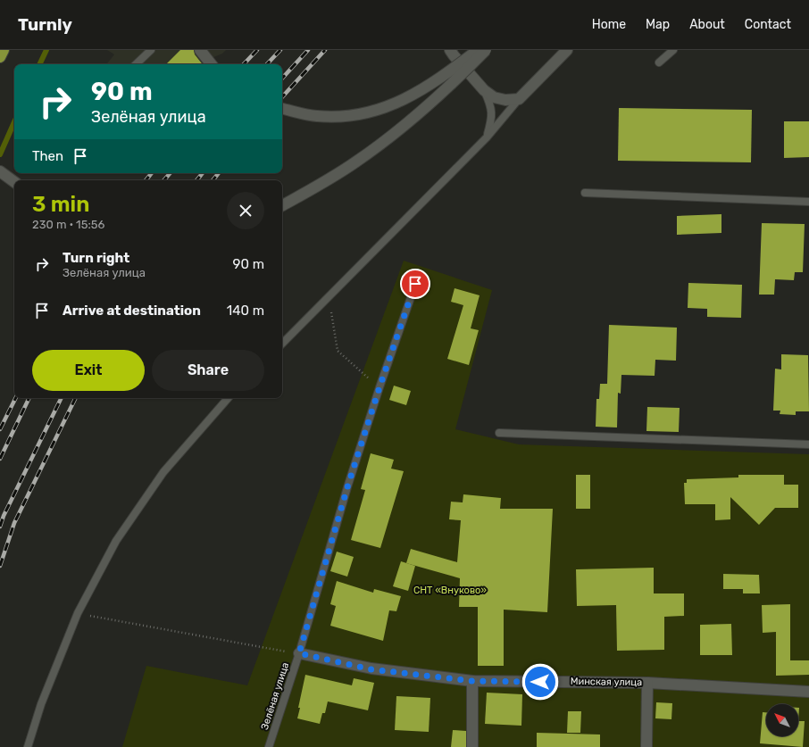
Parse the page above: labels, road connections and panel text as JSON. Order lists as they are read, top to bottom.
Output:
{
  "streets": {
    "street": ["Минская улица"],
    "lane": ["Зелёная улица"]
  },
  "crossings": [
    ["Минская улица", "Зелёная улица"]
  ],
  "parks": ["СНТ «Внуково»"],
  "north": "top left",
  "page": {
    "header": "Turnly",
    "nav": [
      "Home",
      "Map",
      "About",
      "Contact"
    ],
    "turn": ["90 m", "Зелёная улица"],
    "then": "Then",
    "heading": ["3 min", "230 m · 15:56"],
    "list": [
      {
        "name": "Turn right",
        "note": "Зелёная улица",
        "value": "90 m"
      },
      {
        "name": "Arrive at destination",
        "value": "140 m"
      }
    ],
    "buttons": ["Exit", "Share"]
  }
}
